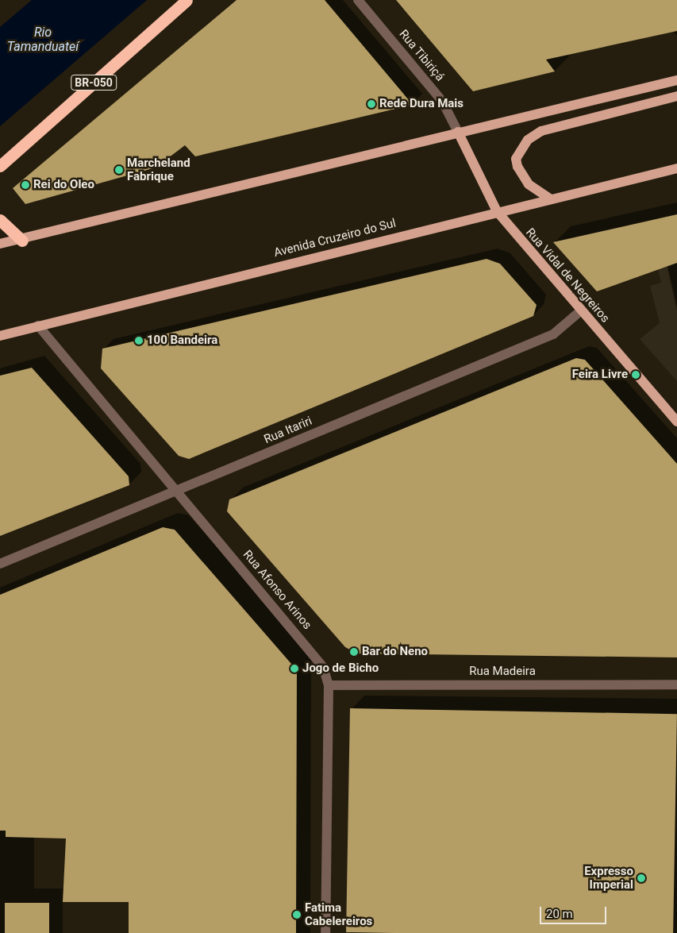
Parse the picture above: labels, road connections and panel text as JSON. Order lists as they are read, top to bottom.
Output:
{
  "streets": {
    "highway": ["BR-050"],
    "main road": ["Avenida Cruzeiro do Sul", "Rua Vidal de Negreiros"],
    "street": [
      "Rua Tibiriçá",
      "Rua Itariri",
      "Rua Afonso Arinos",
      "Rua Madeira"
    ]
  },
  "crossings": [
    ["Rua Tibiriçá", "Rua Vidal de Negreiros"],
    ["Avenida Cruzeiro do Sul", "Rua Vidal de Negreiros"],
    ["Avenida Cruzeiro do Sul", "Rua Afonso Arinos"],
    ["Rua Vidal de Negreiros", "Rua Itariri"],
    ["Rua Itariri", "Rua Afonso Arinos"],
    ["Rua Afonso Arinos", "Rua Madeira"]
  ],
  "water": ["Rio Tamanduateí"],
  "places": [
    "Rede Dura Mais",
    "Marcheland Fabrique",
    "Rei do Oleo",
    "100 Bandeira",
    "Feira Livre",
    "Bar do Neno",
    "Jogo de Bicho",
    "Expresso Imperial",
    "Fatima Cabelereiros"
  ],
  "scale_bar": "20 m"
}
